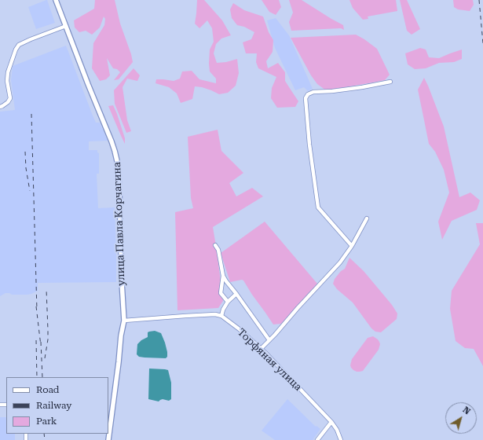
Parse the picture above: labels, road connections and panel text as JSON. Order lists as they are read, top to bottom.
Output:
{
  "streets": {
    "main road": ["улица Павла Корчагина"],
    "street": ["Торфяная улица"]
  },
  "legend": ["Road", "Railway", "Park"],
  "north": "top right"
}
